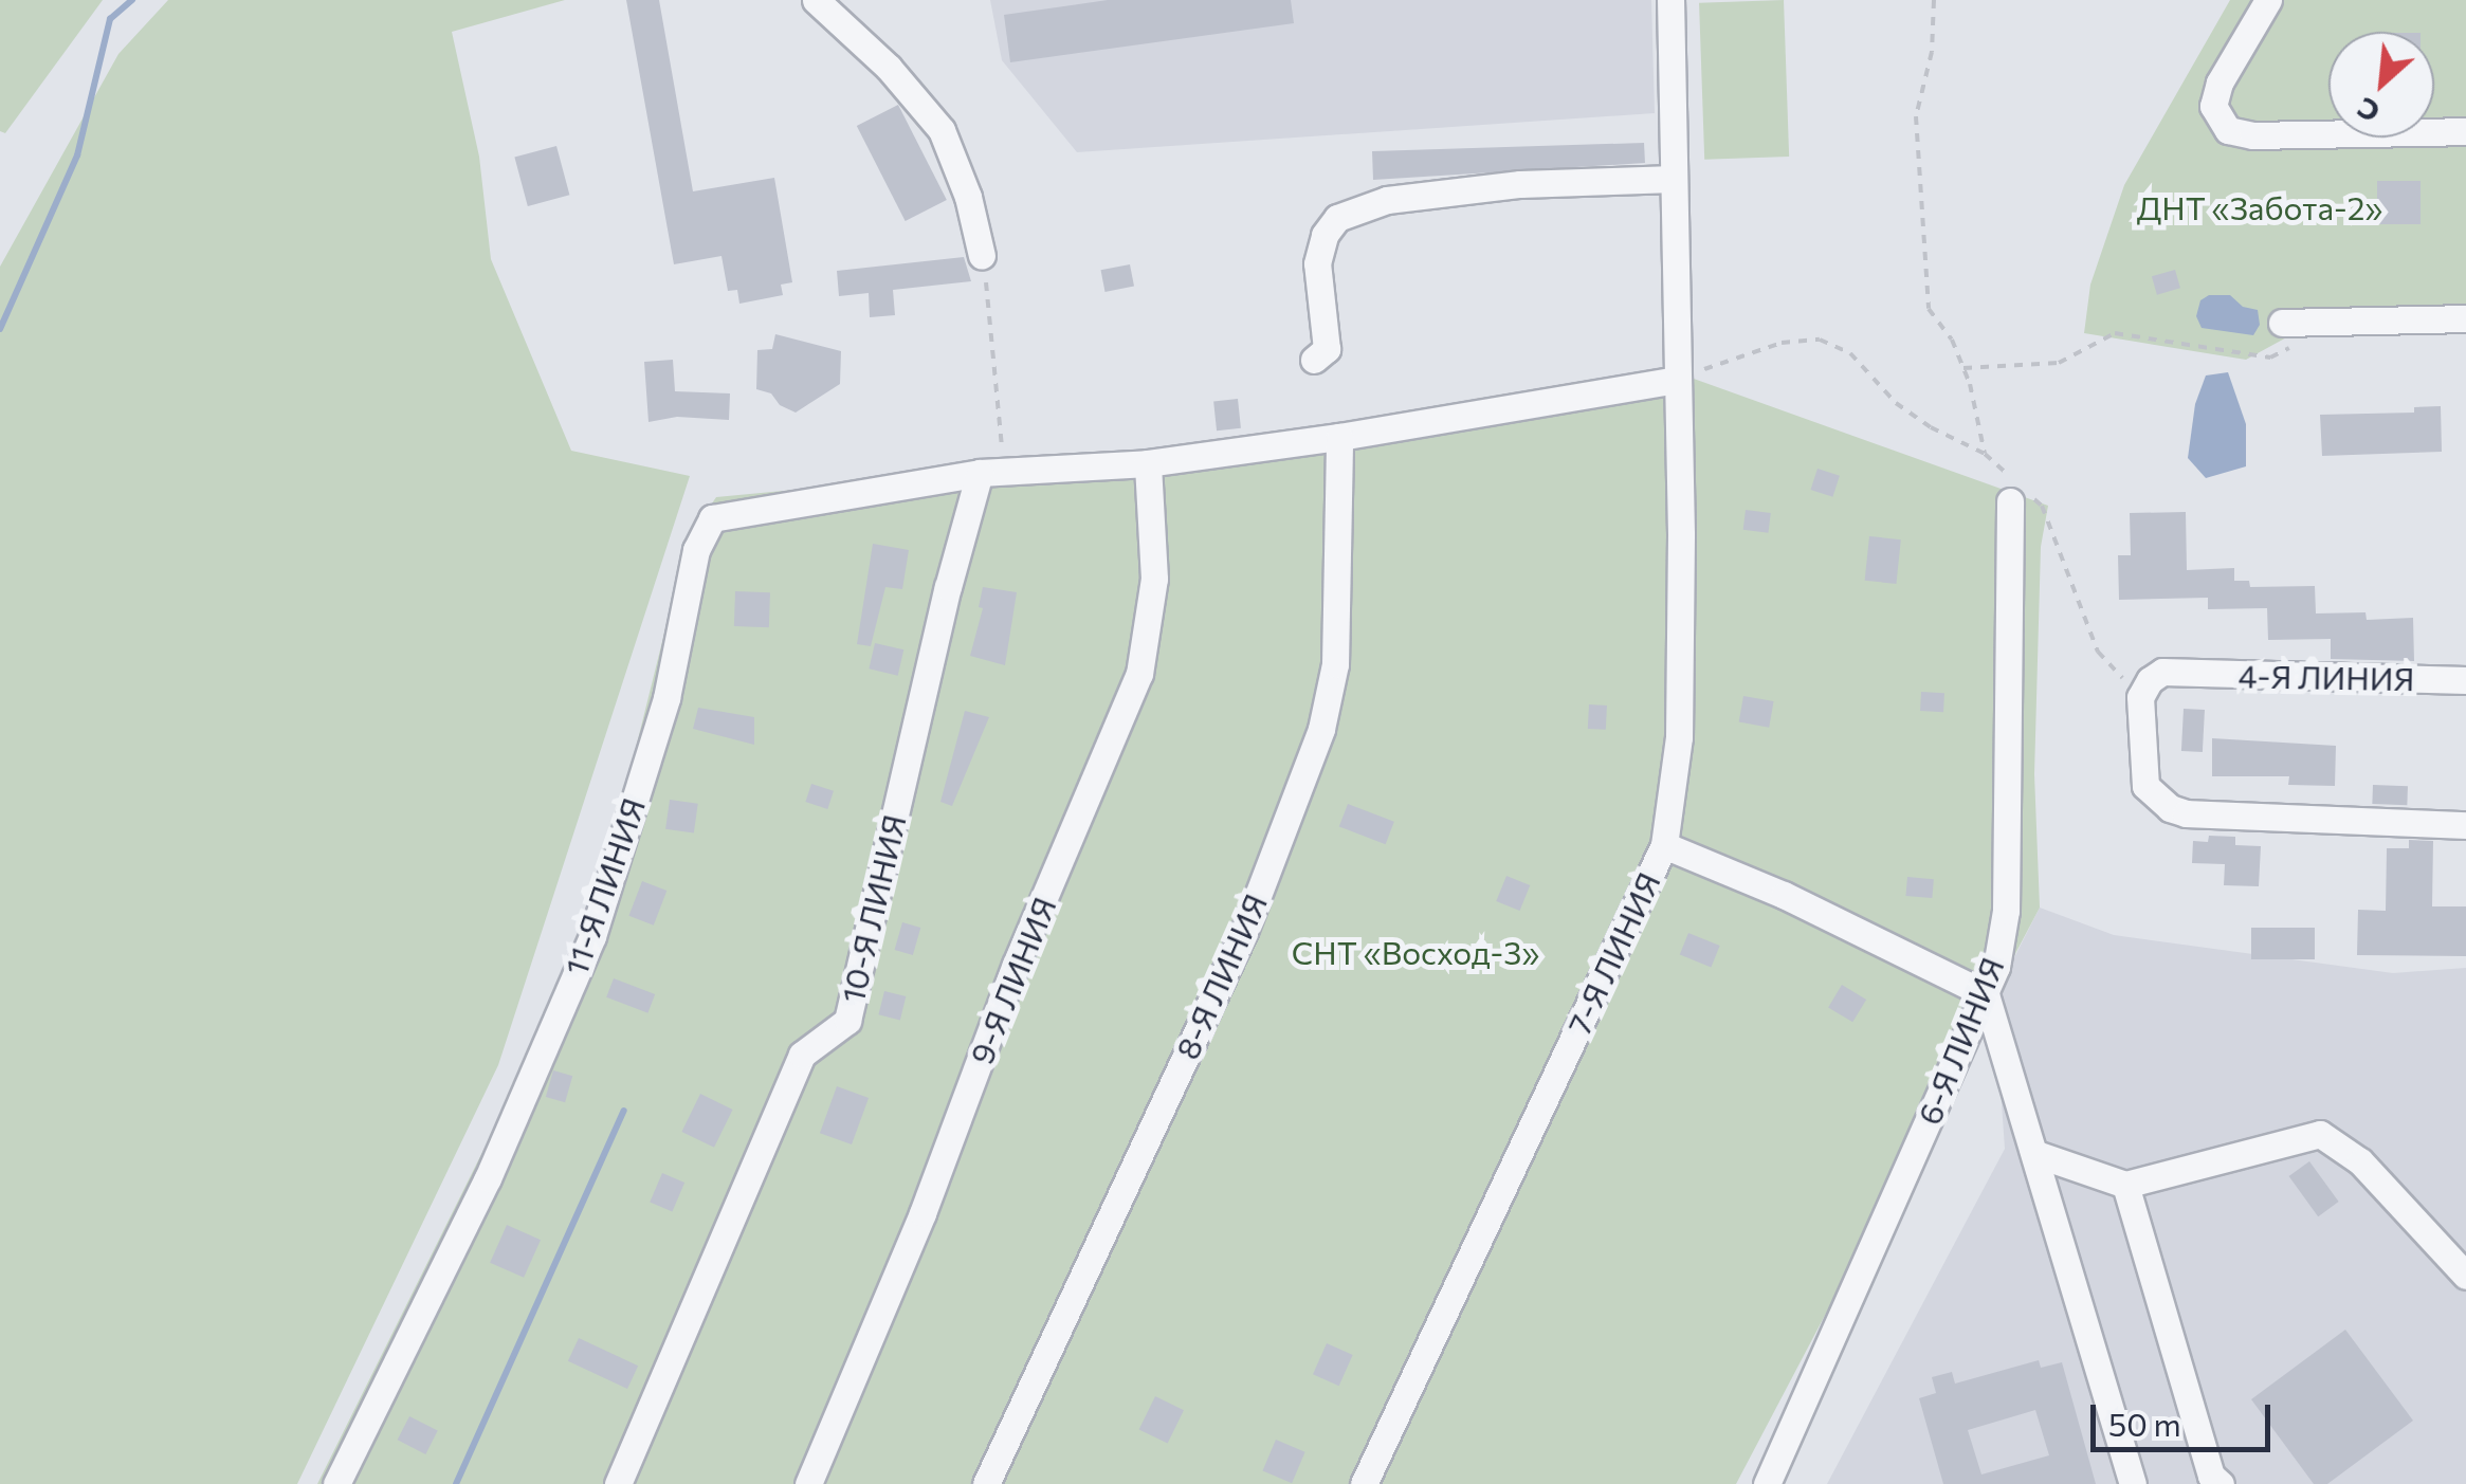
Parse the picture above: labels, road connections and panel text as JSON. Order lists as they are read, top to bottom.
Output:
{
  "streets": {
    "street": [
      "4-Я ЛИНИЯ",
      "11-Я ЛИНИЯ",
      "10-Я ЛИНИЯ",
      "7-Я ЛИНИЯ",
      "8-Я ЛИНИЯ",
      "9-Я ЛИНИЯ",
      "6-Я ЛИНИЯ"
    ]
  },
  "crossings": [
    ["11-Я ЛИНИЯ", "10-Я ЛИНИЯ"]
  ],
  "parks": ["ДНТ «Забота-2»", "СНТ «Восход-3»"],
  "scale_bar": "50 m",
  "north": "bottom left"
}
